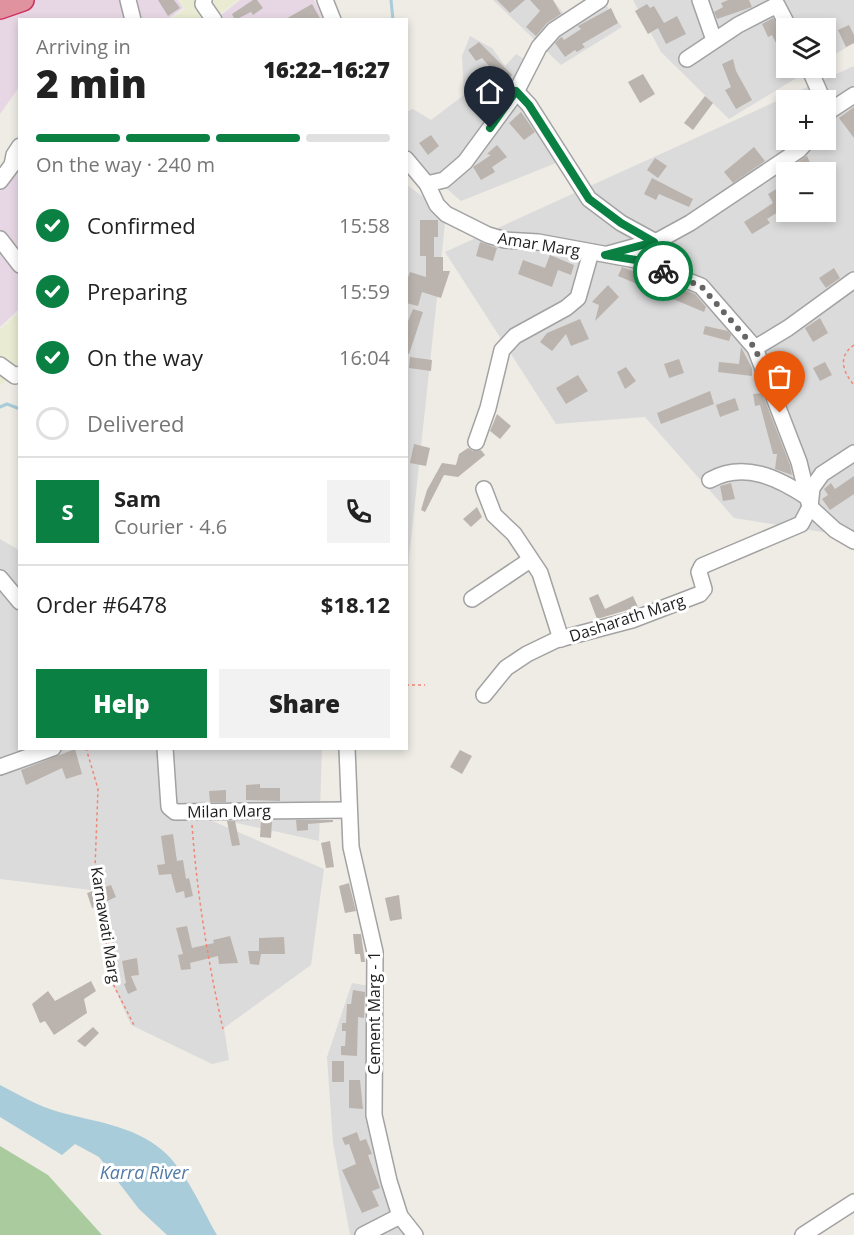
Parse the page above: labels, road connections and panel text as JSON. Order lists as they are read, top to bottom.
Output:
{
  "streets": {
    "street": [
      "Amar Marg",
      "Dasharath Marg",
      "Milan Marg",
      "Cement Marg - 1"
    ],
    "path": ["Karnawati Marg"]
  },
  "crossings": [
    ["Amar Marg", "Dasharath Marg"],
    ["Milan Marg", "Cement Marg - 1"]
  ],
  "water": ["Karra River"],
  "page": {
    "map_buttons": ["+", "−"],
    "heading": ["2 min", "Arriving in", "16:22–16:27"],
    "panel": [
      "Sam",
      "Courier · 4.6",
      "Order #6478",
      "$18.12"
    ],
    "bar": "On the way · 240 m",
    "list": [
      ["Confirmed", "15:58"],
      ["Preparing", "15:59"],
      ["On the way", "16:04"],
      "Delivered"
    ],
    "round": "S",
    "buttons": ["Help", "Share"]
  }
}
